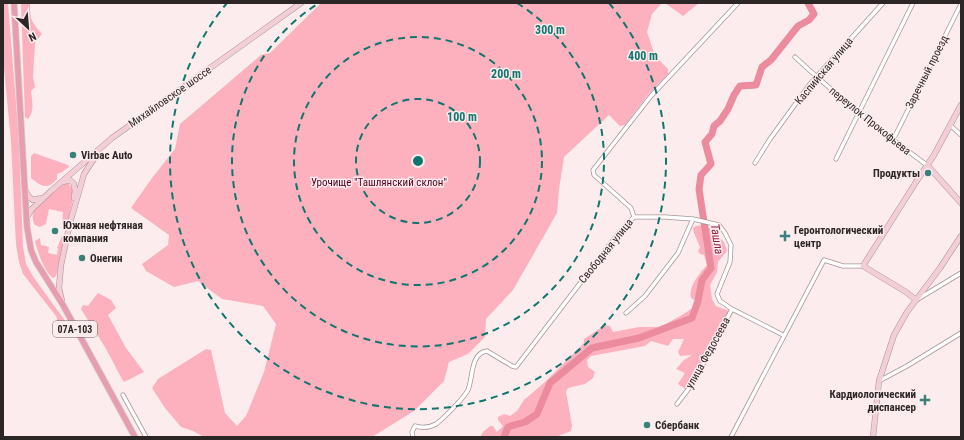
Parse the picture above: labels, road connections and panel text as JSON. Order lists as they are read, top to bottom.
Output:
{
  "streets": {
    "main road": ["Михайловское шоссе", "переулок Прокофьева", "07А-103"],
    "street": [
      "Каспийская улица",
      "Заречный проезд",
      "Свободная улица",
      "улица Федосеева"
    ]
  },
  "crossings": [
    ["Каспийская улица", "переулок Прокофьева"],
    ["Заречный проезд", "переулок Прокофьева"],
    ["Михайловское шоссе", "07А-103"]
  ],
  "water": ["Ташла"],
  "parks": ["Урочище \"Ташлянский склон\""],
  "places": {
    "other": [
      "Virbac Auto",
      "Продукты",
      "Южная нефтяная компания",
      "Онегин",
      "Сбербанк"
    ],
    "health": ["Геронтологический центр", "Кардиологический диспансер"]
  },
  "north": "bottom right",
  "rings": [
    "300 m",
    "400 m",
    "200 m",
    "100 m"
  ]
}
